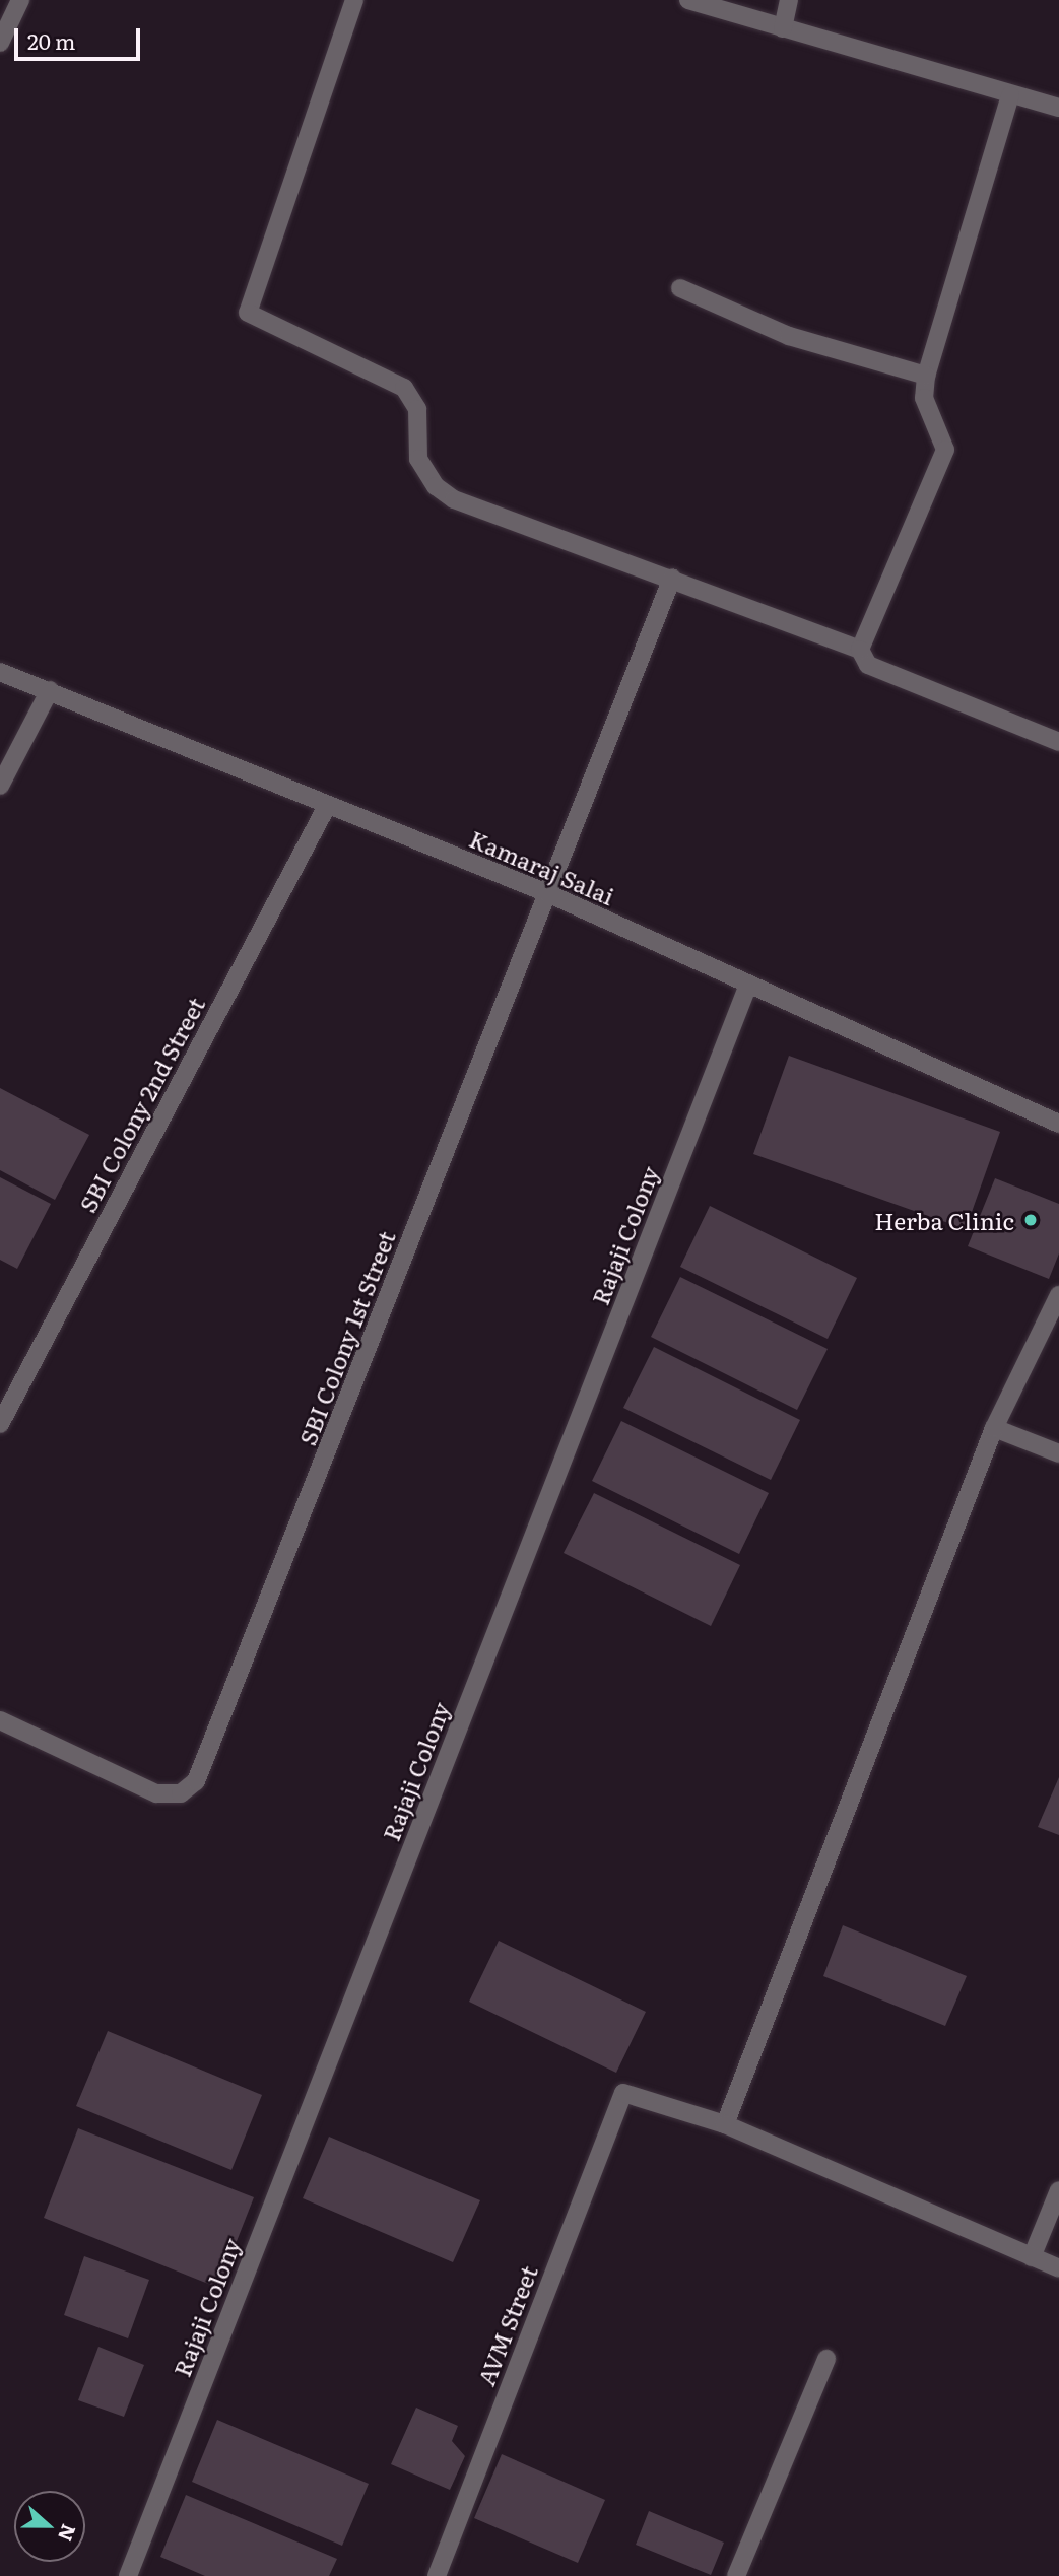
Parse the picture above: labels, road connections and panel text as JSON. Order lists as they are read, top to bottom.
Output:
{
  "streets": {
    "street": [
      "Kamaraj Salai",
      "SBI Colony 2nd Street",
      "Rajaji Colony",
      "SBI Colony 1st Street",
      "AVM Street"
    ]
  },
  "crossings": [
    ["Kamaraj Salai", "SBI Colony 2nd Street"],
    ["Kamaraj Salai", "Rajaji Colony"],
    ["Kamaraj Salai", "SBI Colony 1st Street"]
  ],
  "places": ["Herba Clinic"],
  "scale_bar": "20 m",
  "north": "right"
}
